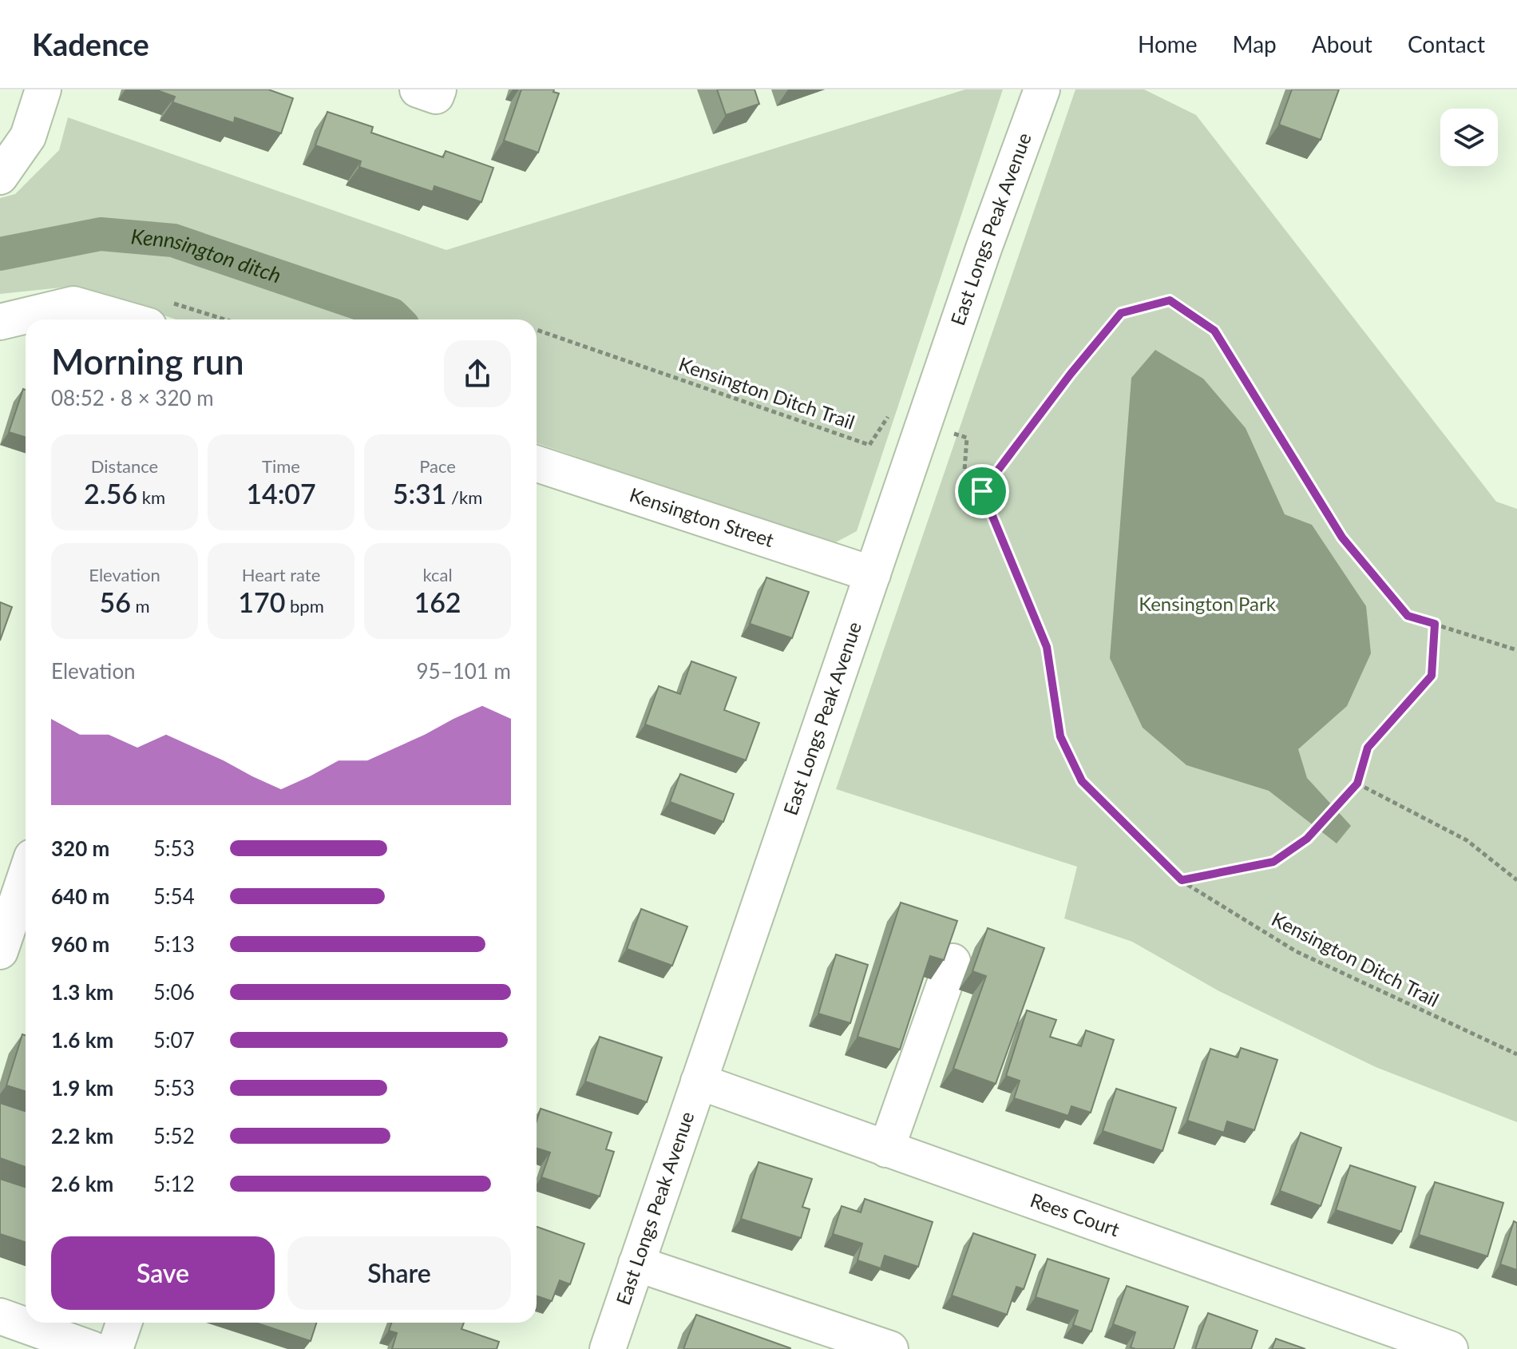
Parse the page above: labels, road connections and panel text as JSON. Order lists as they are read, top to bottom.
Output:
{
  "streets": {
    "street": ["East Longs Peak Avenue", "Kensington Street", "Rees Court"],
    "path": ["Kensington Ditch Trail"]
  },
  "crossings": [
    ["East Longs Peak Avenue", "Kensington Ditch Trail"],
    ["East Longs Peak Avenue", "Kensington Street"],
    ["East Longs Peak Avenue", "Rees Court"]
  ],
  "water": ["Kennsington ditch"],
  "parks": ["Kensington Park"],
  "page": {
    "header": "Kadence",
    "nav": [
      "Home",
      "Map",
      "About",
      "Contact"
    ],
    "heading": ["Morning run", "08:52 · 8 × 320 m"],
    "stats": [
      ["Distance", "2.56 km"],
      ["Time", "14:07"],
      ["Pace", "5:31 /km"],
      ["Elevation", "56 m"],
      ["Heart rate", "170 bpm"],
      ["kcal", "162"]
    ],
    "chart": ["Elevation", "95–101 m"],
    "list": [
      {
        "name": "320 m",
        "note": "5:53"
      },
      {
        "name": "640 m",
        "note": "5:54"
      },
      {
        "name": "960 m",
        "note": "5:13"
      },
      {
        "name": "1.3 km",
        "note": "5:06"
      },
      {
        "name": "1.6 km",
        "note": "5:07"
      },
      {
        "name": "1.9 km",
        "note": "5:53"
      },
      {
        "name": "2.2 km",
        "note": "5:52"
      },
      {
        "name": "2.6 km",
        "note": "5:12"
      }
    ],
    "buttons": ["Save", "Share"]
  }
}
